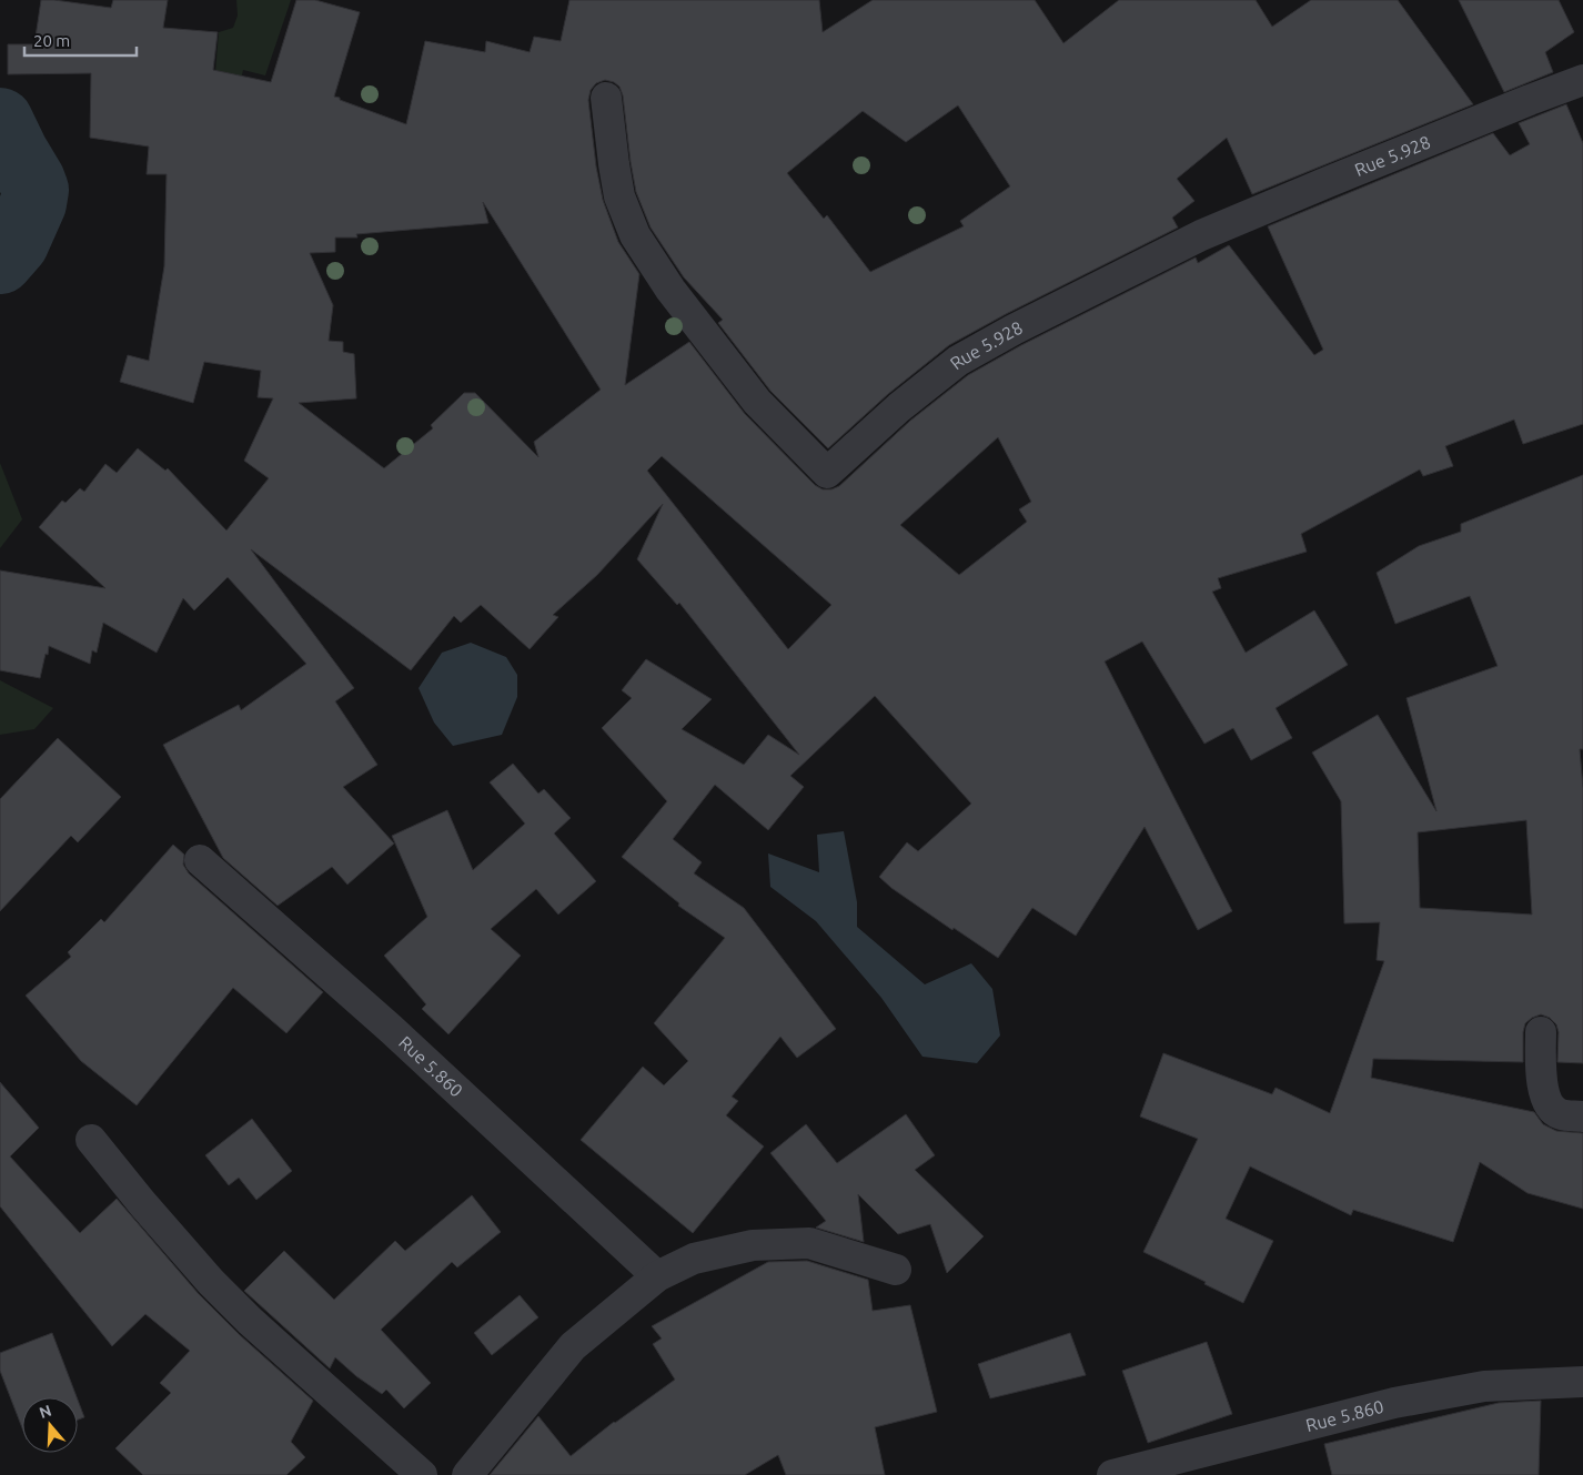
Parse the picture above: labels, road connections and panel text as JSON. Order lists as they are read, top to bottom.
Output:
{
  "streets": {
    "street": ["Rue 5.928", "Rue 5.860"]
  },
  "scale_bar": "20 m",
  "north": "top"
}
